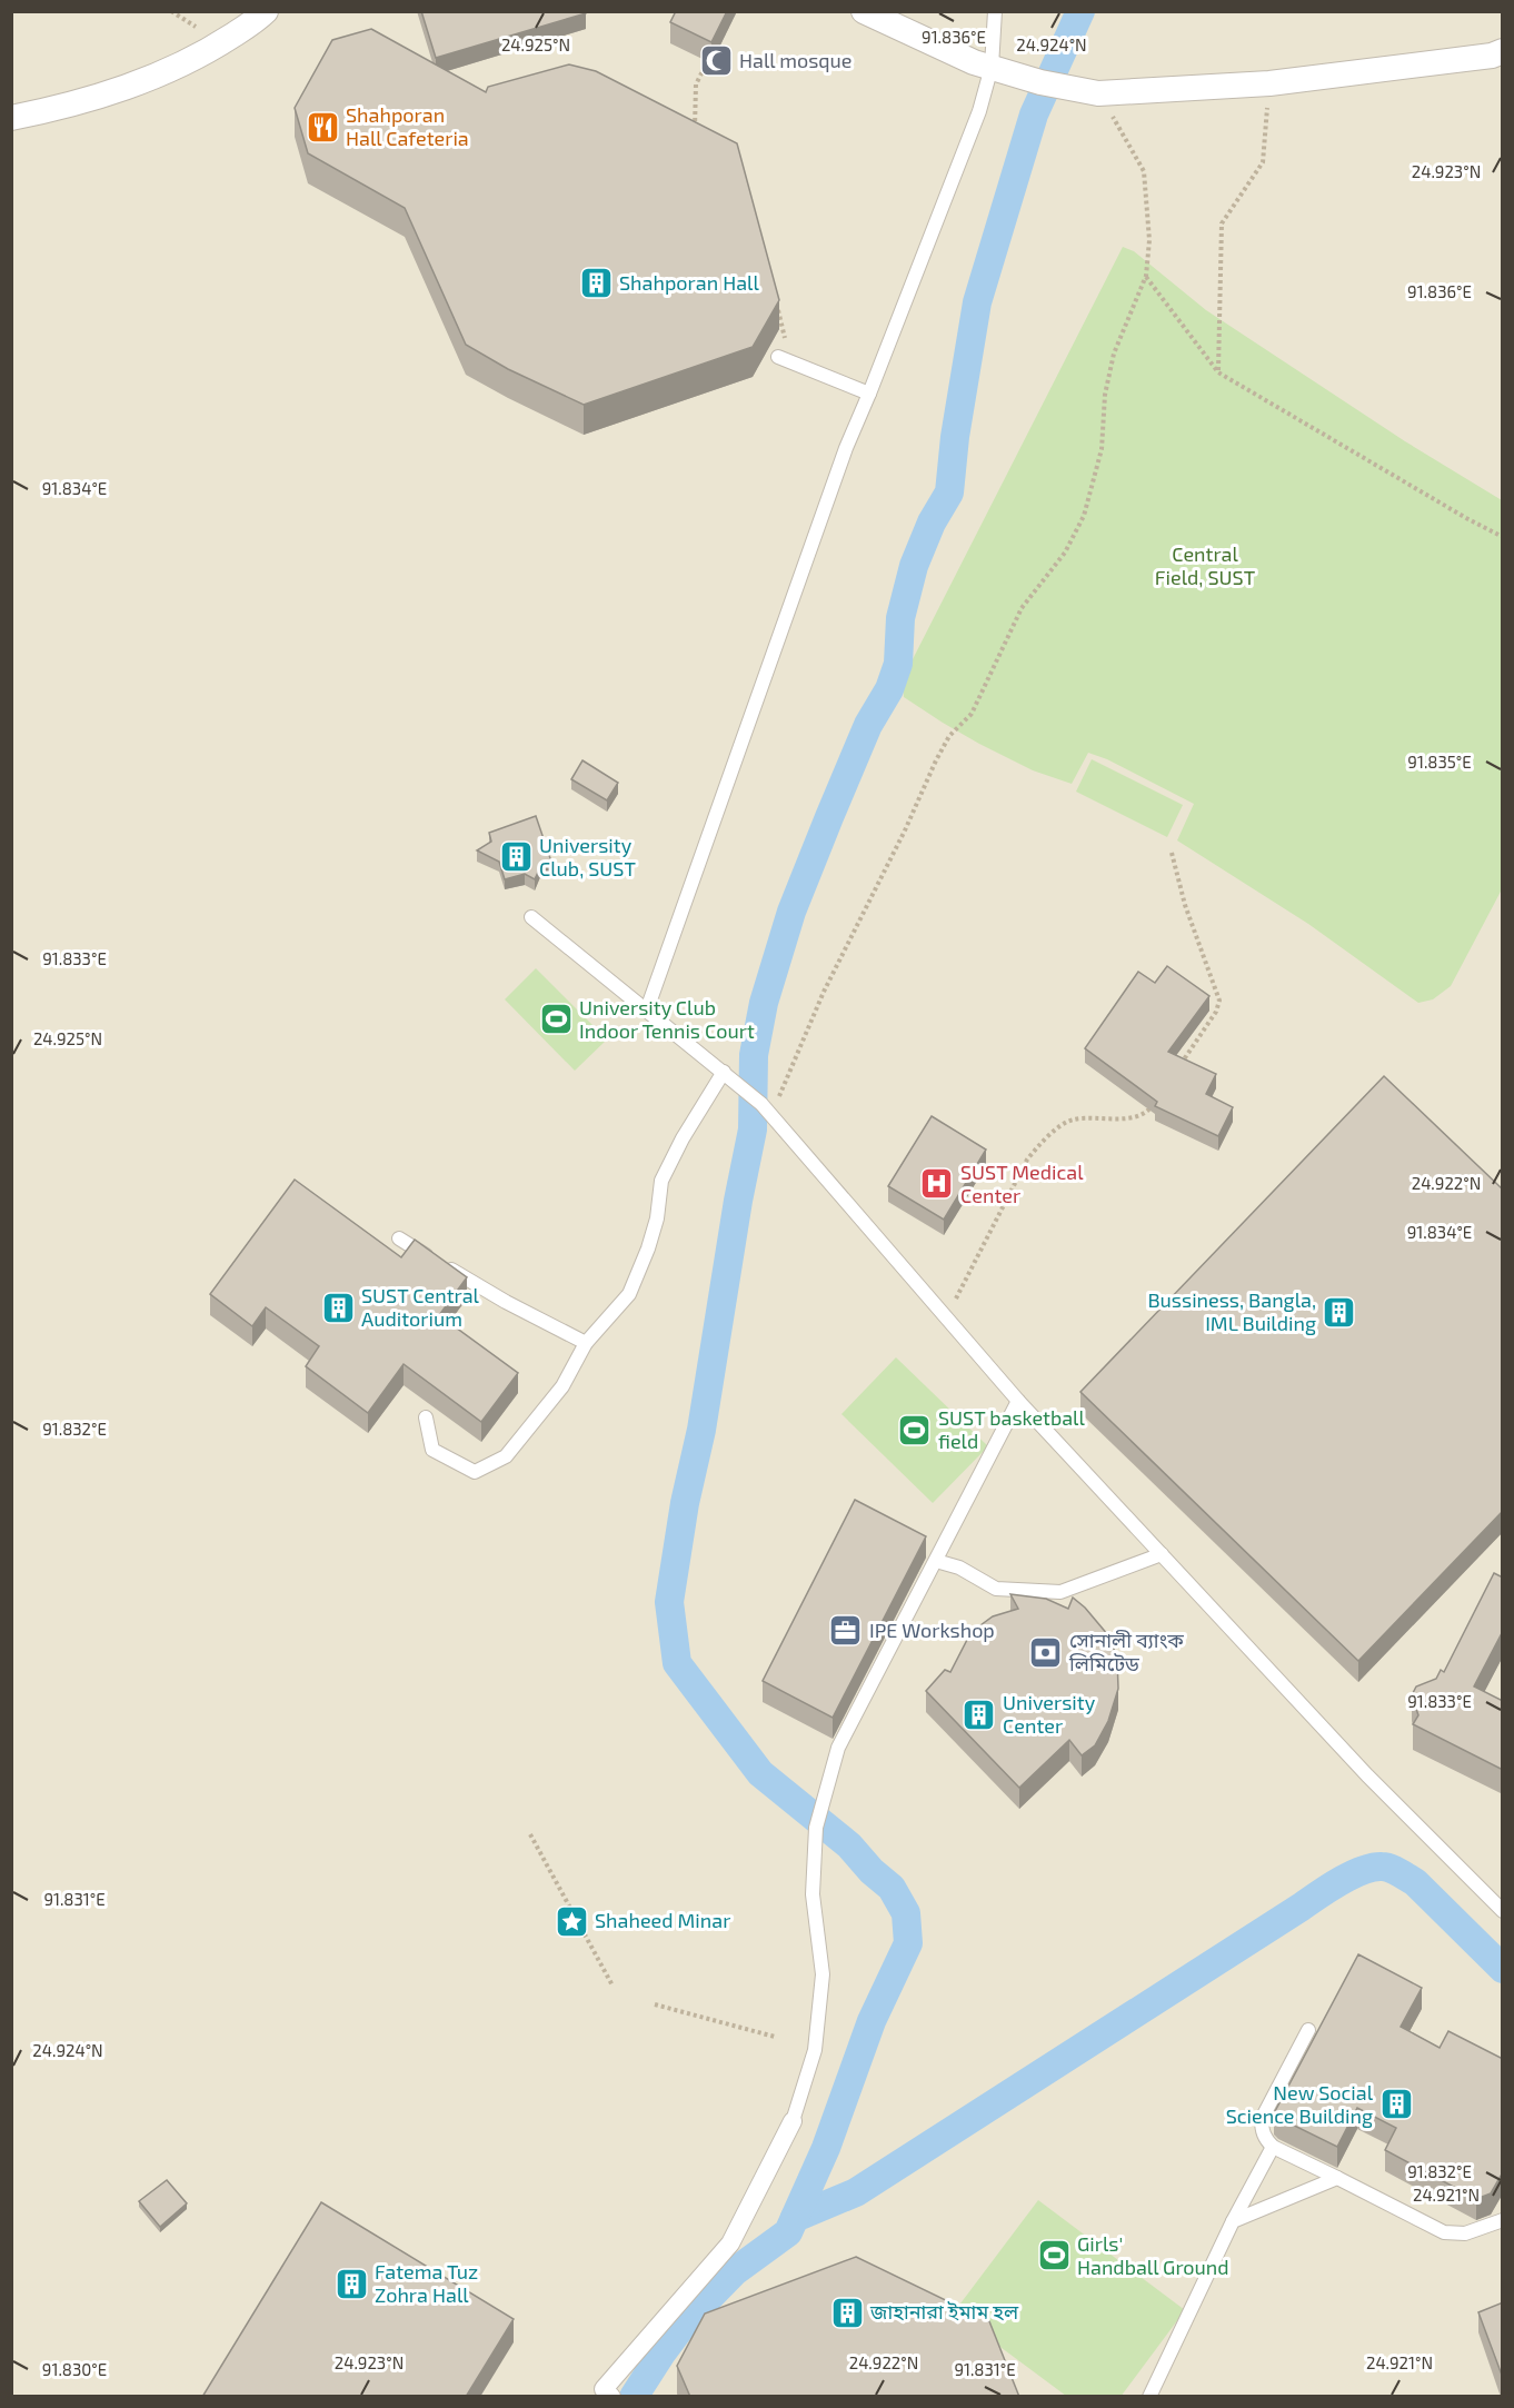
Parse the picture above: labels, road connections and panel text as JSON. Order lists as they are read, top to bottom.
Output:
{
  "parks": ["Central Field, SUST"],
  "places": {
    "mosque": ["Hall mosque"],
    "restaurant": ["Shahporan Hall Cafeteria"],
    "building": [
      "Shahporan Hall",
      "University Club, SUST",
      "SUST Central Auditorium",
      "Bussiness, Bangla, IML Building",
      "University Center",
      "New Social Science Building",
      "Fatema Tuz Zohra Hall",
      "জাহানারা ইমাম হল"
    ],
    "sports": ["University Club Indoor Tennis Court", "SUST basketball field", "Girls' Handball Ground"],
    "hospital": ["SUST Medical Center"],
    "office": ["IPE Workshop"],
    "bank": ["সোনালী ব্যাংক লিমিটেড"],
    "place": ["Shaheed Minar"]
  },
  "coordinates": [
    "91.836°E",
    "24.925°N",
    "24.924°N",
    "24.923°N",
    "91.834°E",
    "91.835°E",
    "91.833°E",
    "24.922°N",
    "91.832°E",
    "91.831°E",
    "24.921°N",
    "91.830°E"
  ]
}
